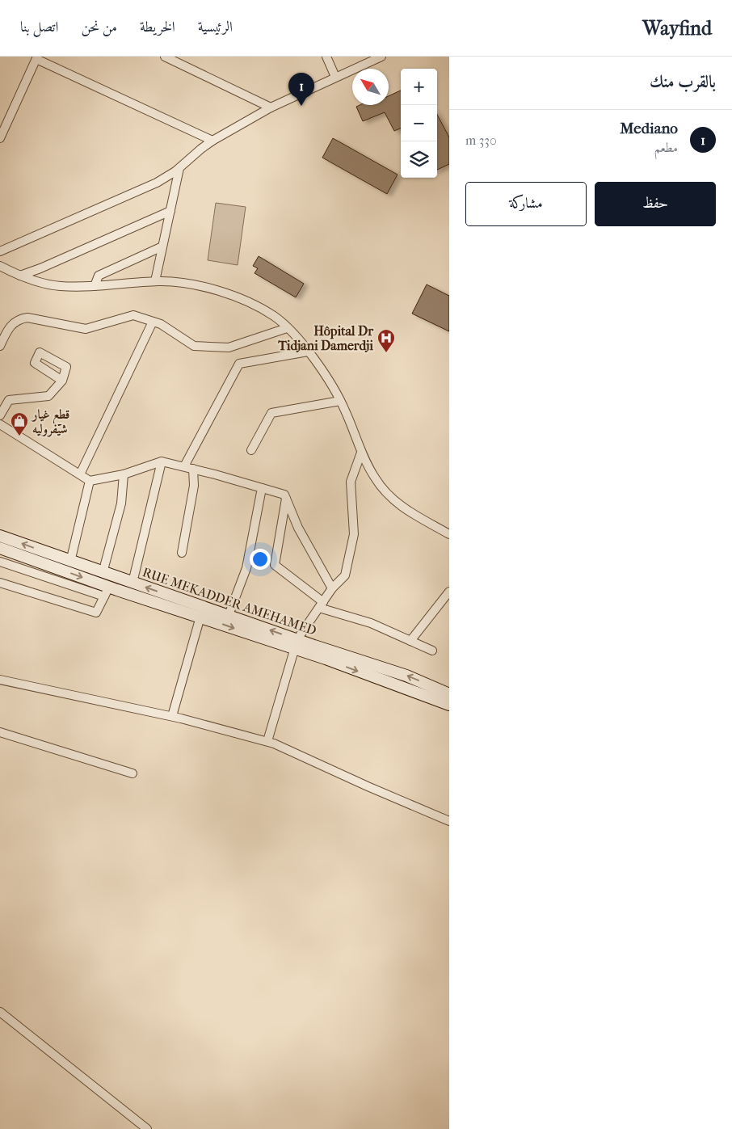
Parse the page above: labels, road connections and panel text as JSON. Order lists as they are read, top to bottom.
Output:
{
  "streets": {
    "main road": ["RUE MEKADDER AMEHAMED"]
  },
  "places": {
    "hospital": ["Hôpital Dr Tidjani Damerdji"],
    "shop": ["قطع غيار شيفروليه"]
  },
  "north": "top left",
  "page": {
    "header": "Wayfind",
    "nav": [
      "الرئيسية",
      "الخريطة",
      "من نحن",
      "اتصل بنا"
    ],
    "heading": "بالقرب منك",
    "map_buttons": ["+", "−"],
    "pins": "1",
    "list": [
      {
        "mark": "1",
        "name": "Mediano",
        "note": "مطعم",
        "value": "330 m"
      }
    ],
    "buttons": ["حفظ", "مشاركة"]
  }
}
